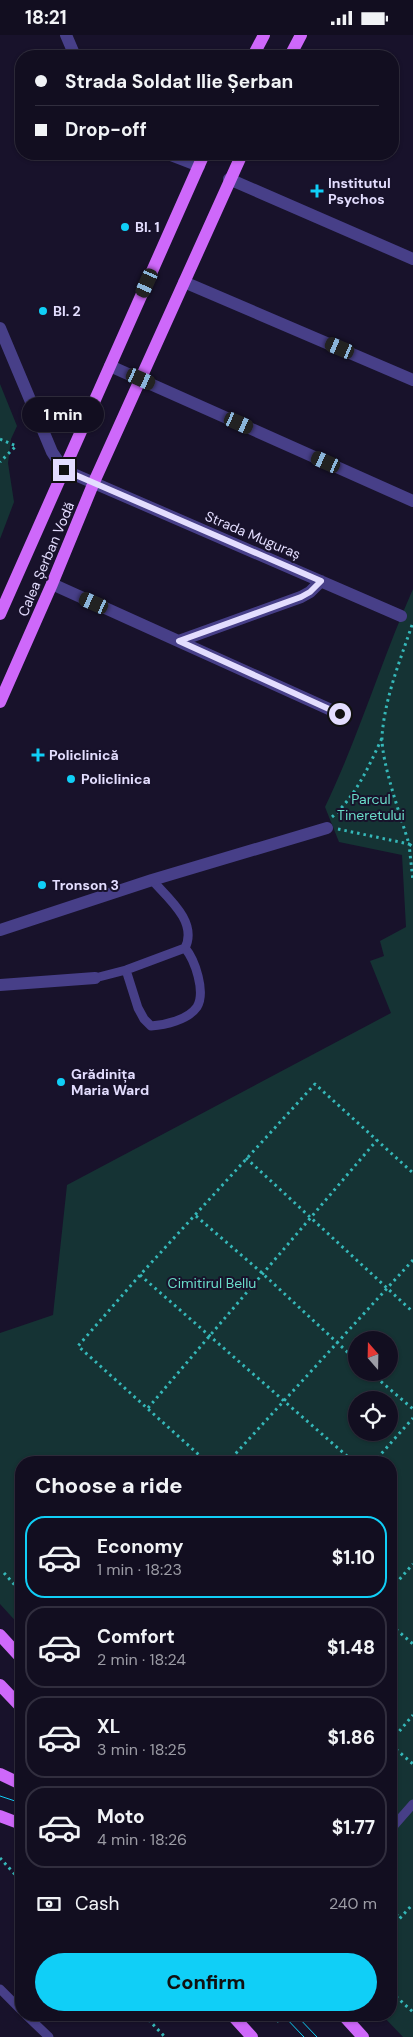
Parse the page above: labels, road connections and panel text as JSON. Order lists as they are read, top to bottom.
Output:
{
  "streets": {
    "main road": ["Calea Șerban Vodă"],
    "street": ["Strada Muguraș"]
  },
  "crossings": [
    ["Strada Muguraș", "Calea Șerban Vodă"]
  ],
  "parks": ["Parcul Tineretului", "Cimitirul Bellu"],
  "places": {
    "health": ["Institutul Psychos", "Policlinică"],
    "other": [
      "Bl. 1",
      "Bl. 2",
      "Policlinica",
      "Tronson 3",
      "Grădinița Maria Ward"
    ]
  },
  "north": "top",
  "page": {
    "status": "18:21",
    "banner": ["Strada Soldat Ilie Șerban", "Drop-off"],
    "bubble": "1 min",
    "heading": "Choose a ride",
    "list": [
      {
        "name": "Economy",
        "note": "1 min · 18:23",
        "value": "$1.10"
      },
      {
        "name": "Comfort",
        "note": "2 min · 18:24",
        "value": "$1.48"
      },
      {
        "name": "XL",
        "note": "3 min · 18:25",
        "value": "$1.86"
      },
      {
        "name": "Moto",
        "note": "4 min · 18:26",
        "value": "$1.77"
      }
    ],
    "pay": ["Cash", "240 m"],
    "buttons": "Confirm"
  }
}
